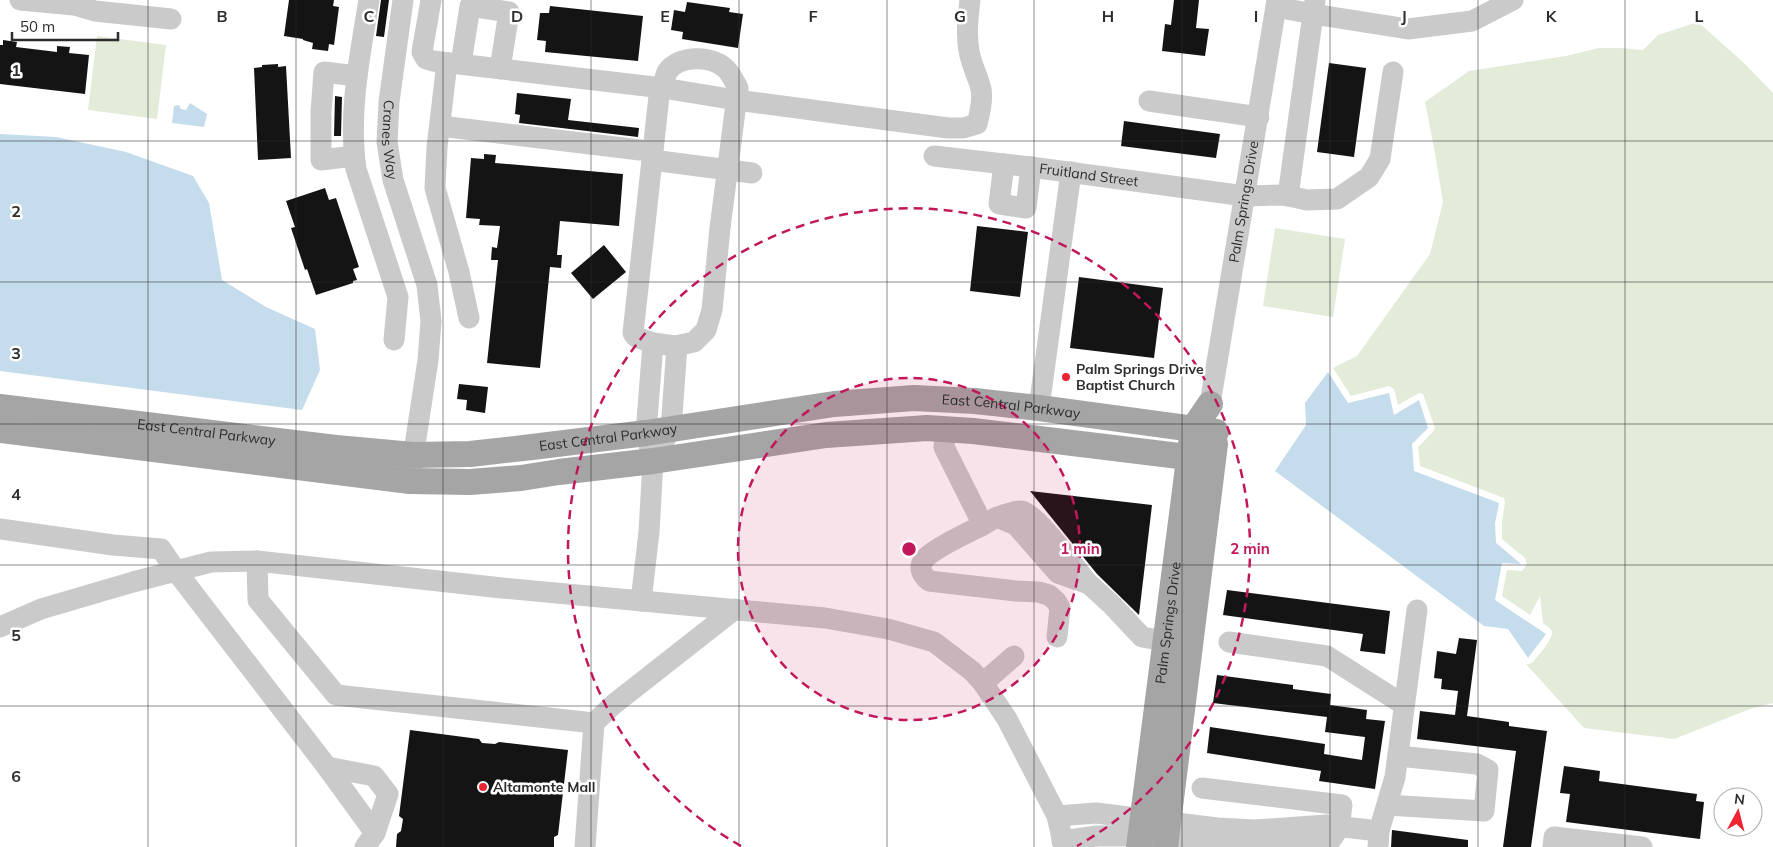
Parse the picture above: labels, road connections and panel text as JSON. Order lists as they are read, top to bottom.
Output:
{
  "streets": {
    "main road": ["Palm Springs Drive", "East Central Parkway"],
    "street": ["Cranes Way", "Fruitland Street"]
  },
  "crossings": [
    ["Cranes Way", "East Central Parkway"],
    ["Fruitland Street", "Palm Springs Drive"],
    ["Palm Springs Drive", "East Central Parkway"]
  ],
  "places": ["Palm Springs Drive Baptist Church", "Altamonte Mall"],
  "scale_bar": "50 m",
  "north": "top",
  "grid": {
    "columns": [
      "B",
      "C",
      "D",
      "E",
      "F",
      "G",
      "H",
      "I",
      "J",
      "K",
      "L"
    ],
    "rows": [
      "1",
      "2",
      "3",
      "4",
      "5",
      "6"
    ]
  },
  "rings": ["1 min", "2 min"]
}
